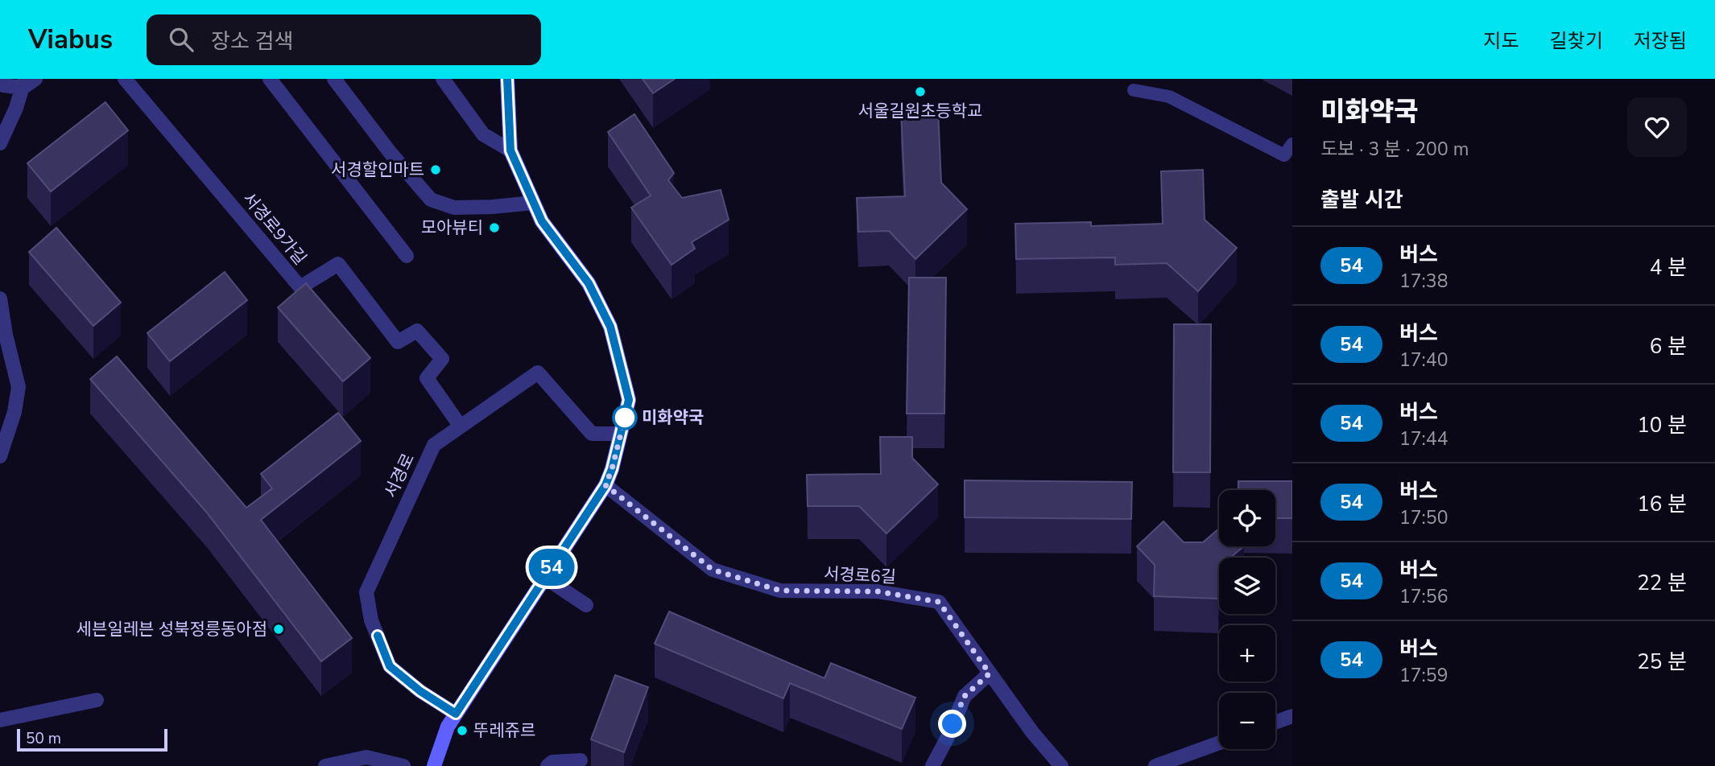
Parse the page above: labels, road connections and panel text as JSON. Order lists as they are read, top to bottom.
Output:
{
  "streets": {
    "street": ["서경로9가길", "서경로", "서경로6길"]
  },
  "crossings": [
    ["서경로9가길", "서경로"]
  ],
  "places": [
    "서울길원초등학교",
    "서경할인마트",
    "모아뷰티",
    "미화약국",
    "세븐일레븐 성북정릉동아점",
    "뚜레쥬르"
  ],
  "lines": ["bus line 54"],
  "scale_bar": "50 m",
  "page": {
    "header": "Viabus",
    "search": "장소 검색",
    "nav": ["지도", "길찾기", "저장됨"],
    "on_map": "54",
    "heading": [
      ["미화약국", "도보 · 3 분 · 200 m"],
      "출발 시간"
    ],
    "list": [
      {
        "mark": "54",
        "name": "버스",
        "note": "17:38",
        "value": "4 분"
      },
      {
        "mark": "54",
        "name": "버스",
        "note": "17:40",
        "value": "6 분"
      },
      {
        "mark": "54",
        "name": "버스",
        "note": "17:44",
        "value": "10 분"
      },
      {
        "mark": "54",
        "name": "버스",
        "note": "17:50",
        "value": "16 분"
      },
      {
        "mark": "54",
        "name": "버스",
        "note": "17:56",
        "value": "22 분"
      },
      {
        "mark": "54",
        "name": "버스",
        "note": "17:59",
        "value": "25 분"
      }
    ],
    "map_buttons": ["+", "−"],
    "scale": "50 m"
  }
}
